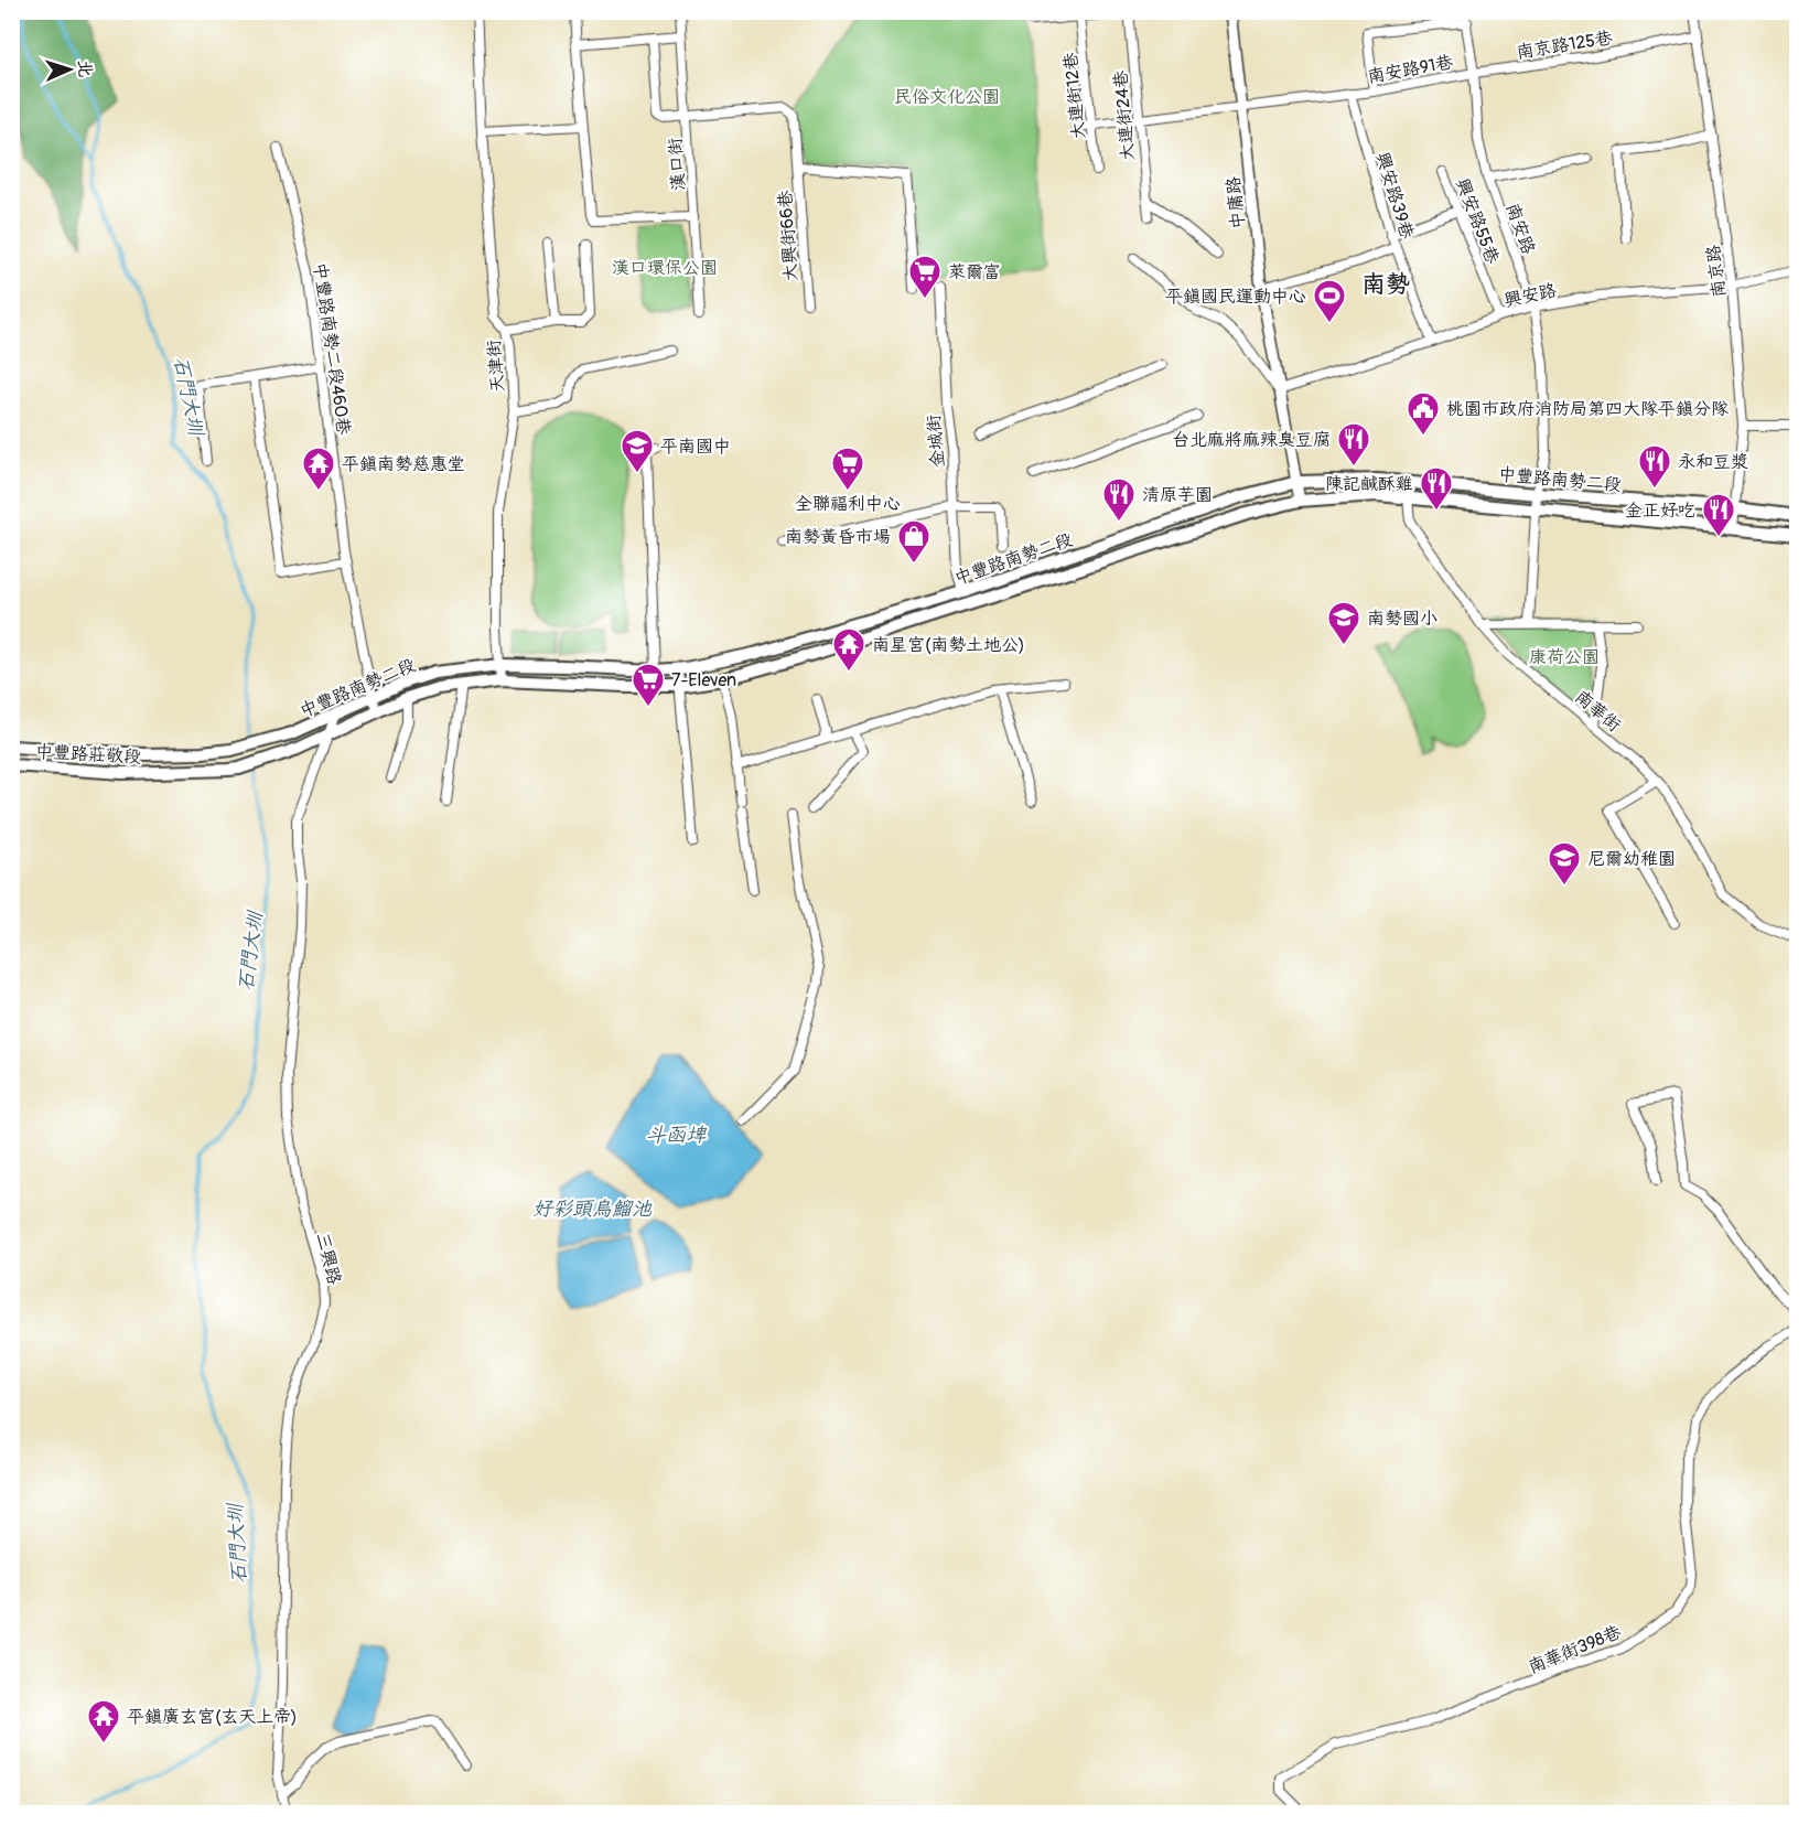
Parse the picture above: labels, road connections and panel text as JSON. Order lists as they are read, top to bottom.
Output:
{
  "streets": {
    "main road": ["中豐路南勢二段", "中豐路莊敬段"],
    "street": [
      "南京路125巷",
      "南安路91巷",
      "大連街12巷",
      "大連街24巷",
      "漢口街",
      "興安路39巷",
      "中庸路",
      "興安路55巷",
      "南安路",
      "大興街66巷",
      "南京路",
      "興安路",
      "中豐路南勢二段460巷",
      "天津街",
      "金城街",
      "南華街",
      "三興路",
      "南華街398巷"
    ]
  },
  "crossings": [
    ["南京路125巷", "南安路91巷"],
    ["南京路125巷", "南安路"],
    ["南京路125巷", "南京路"],
    ["南安路91巷", "大連街12巷"],
    ["南安路91巷", "大連街24巷"],
    ["南安路91巷", "興安路39巷"],
    ["南安路91巷", "中庸路"],
    ["南安路91巷", "南安路"],
    ["漢口街", "大興街66巷"],
    ["興安路39巷", "興安路"],
    ["中庸路", "興安路"],
    ["中庸路", "中豐路南勢二段"],
    ["興安路55巷", "興安路"],
    ["南安路", "興安路"],
    ["南安路", "中豐路南勢二段"],
    ["南京路", "興安路"],
    ["南京路", "中豐路南勢二段"],
    ["中豐路南勢二段460巷", "中豐路南勢二段"],
    ["天津街", "中豐路南勢二段"],
    ["金城街", "中豐路南勢二段"],
    ["中豐路南勢二段", "南華街"],
    ["中豐路南勢二段", "中豐路莊敬段"],
    ["中豐路南勢二段", "三興路"]
  ],
  "districts": ["南勢"],
  "water": ["石門大圳", "斗函埤", "好彩頭烏鰡池"],
  "parks": ["民俗文化公園", "漢口環保公園", "康荷公園"],
  "places": {
    "supermarket": ["萊爾富", "全聯福利中心", "7-Eleven"],
    "sports": ["平鎮國民運動中心"],
    "public building": ["桃園市政府消防局第四大隊平鎮分隊"],
    "restaurant": [
      "台北麻將麻辣臭豆腐",
      "永和豆漿",
      "陳記鹹酥雞",
      "清原芋園",
      "金正好吃"
    ],
    "school or university": ["平南國中", "南勢國小", "尼爾幼稚園"],
    "temple": ["平鎮南勢慈惠堂", "南星宮(南勢土地公)", "平鎮廣玄宮(玄天上帝)"],
    "shop": ["南勢黃昏市場"]
  },
  "north": "right"
}
